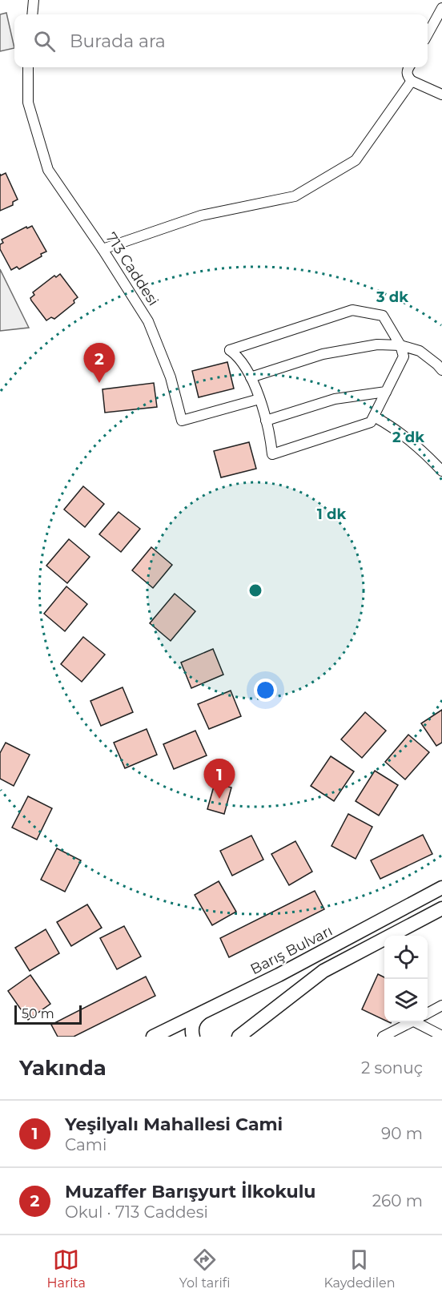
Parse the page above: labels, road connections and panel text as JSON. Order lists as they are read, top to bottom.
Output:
{
  "streets": {
    "main road": ["Barış Bulvarı"],
    "street": ["713 Caddesi"]
  },
  "scale_bar": "50 m",
  "page": {
    "search": "Burada ara",
    "pins": ["2", "1"],
    "scale": "50 m",
    "heading": ["Yakında", "2 sonuç"],
    "list": [
      {
        "mark": "1",
        "name": "Yeşilyalı Mahallesi Cami",
        "note": "Cami",
        "value": "90 m"
      },
      {
        "mark": "2",
        "name": "Muzaffer Barışyurt İlkokulu",
        "note": "Okul · 713 Caddesi",
        "value": "260 m"
      }
    ],
    "nav": ["Harita", "Yol tarifi", "Kaydedilen"]
  },
  "rings": ["3 dk", "2 dk", "1 dk"]
}
